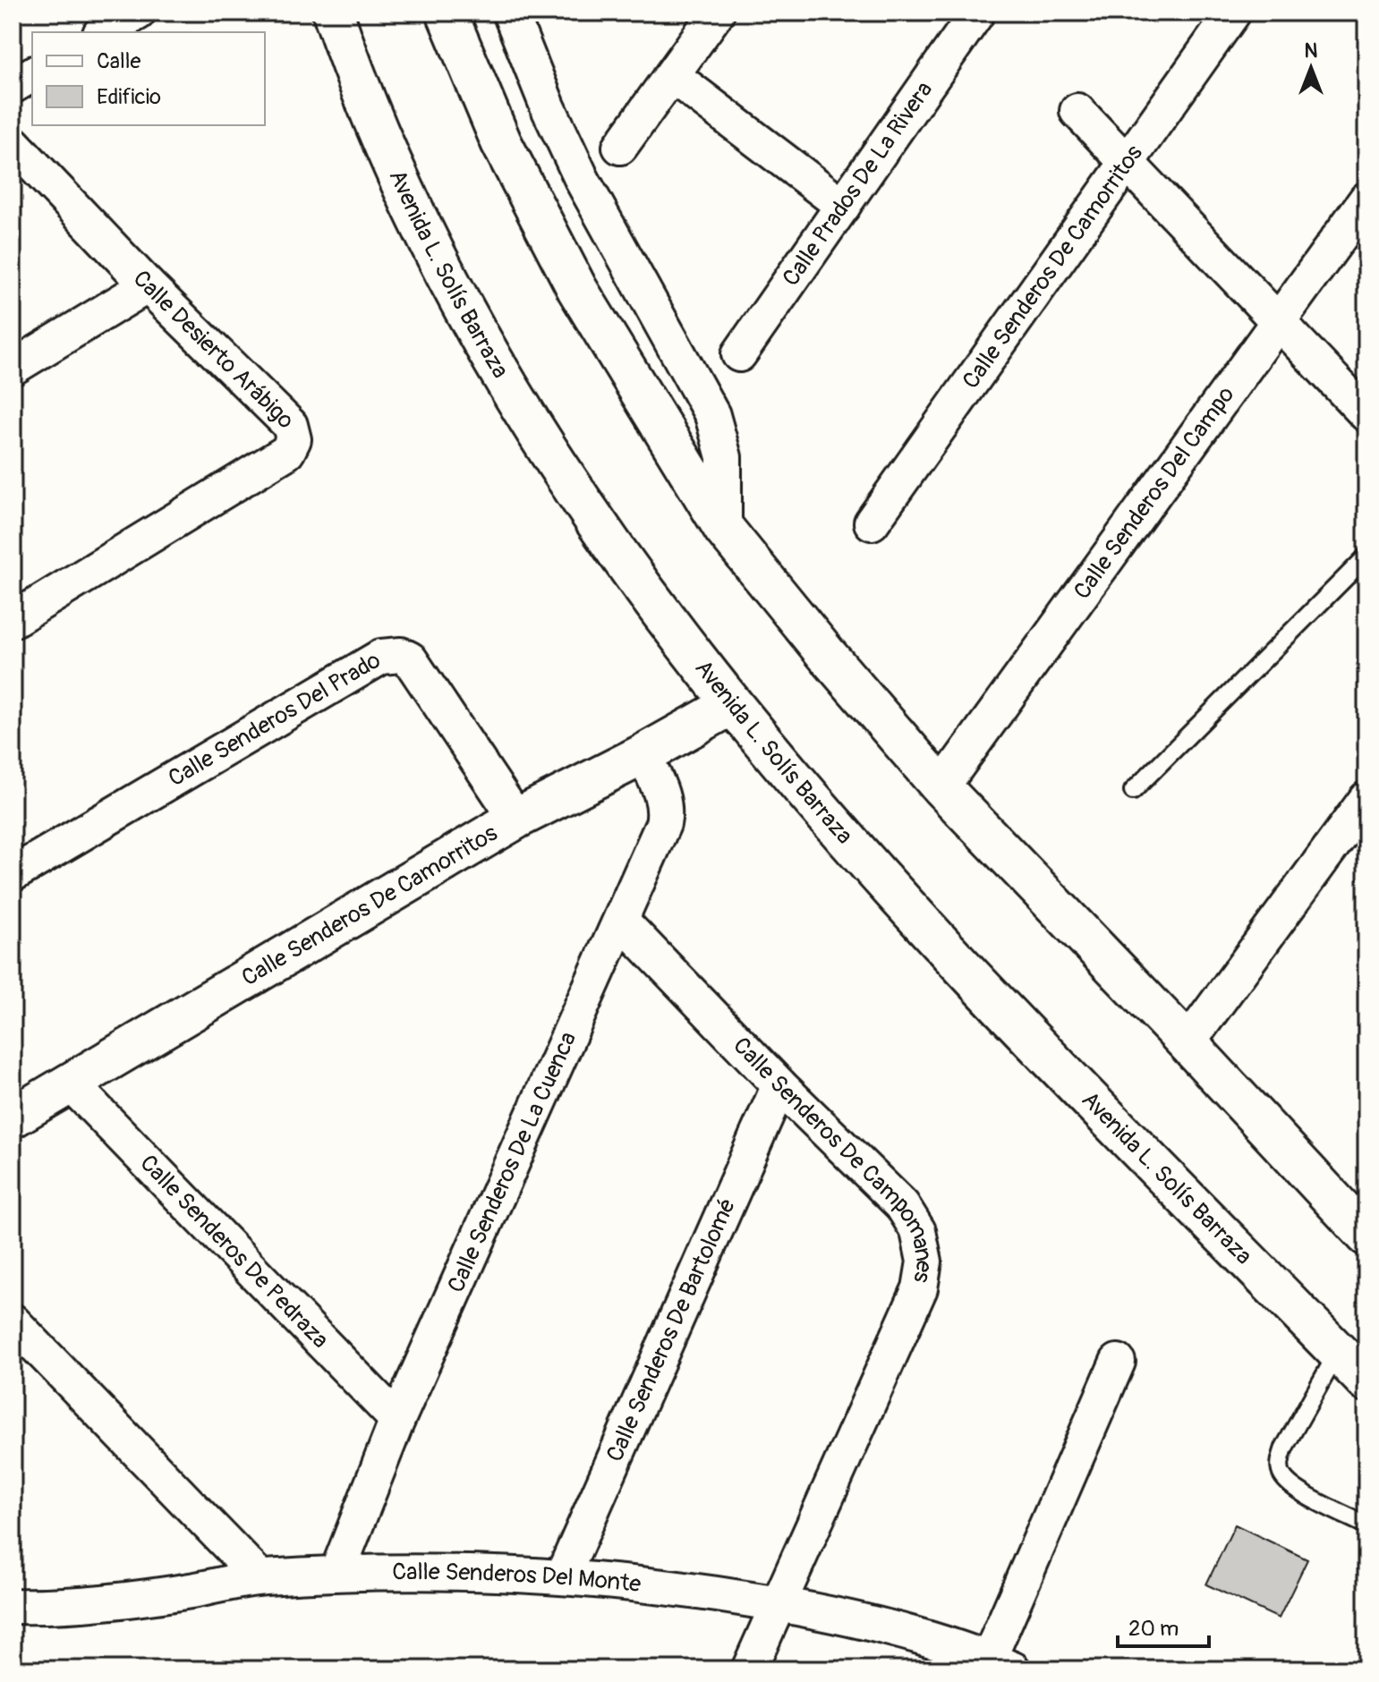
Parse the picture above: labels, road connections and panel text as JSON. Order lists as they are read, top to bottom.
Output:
{
  "streets": {
    "main road": ["Calle Senderos De Camorritos", "Avenida L. Solís Barraza"],
    "street": [
      "Calle Prados De La Rivera",
      "Calle Desierto Arábigo",
      "Calle Senderos Del Campo",
      "Calle Senderos Del Prado",
      "Calle Senderos De La Cuenca",
      "Calle Senderos De Campomanes",
      "Calle Senderos De Pedraza",
      "Calle Senderos De Bartolomé",
      "Calle Senderos Del Monte"
    ]
  },
  "crossings": [
    ["Calle Senderos De Camorritos", "Avenida L. Solís Barraza"],
    ["Calle Senderos De Camorritos", "Calle Senderos Del Prado"],
    ["Calle Senderos De Camorritos", "Calle Senderos De La Cuenca"],
    ["Calle Senderos De Camorritos", "Calle Senderos De Pedraza"],
    ["Calle Senderos De La Cuenca", "Calle Senderos De Campomanes"],
    ["Calle Senderos De La Cuenca", "Calle Senderos De Pedraza"],
    ["Calle Senderos De La Cuenca", "Calle Senderos Del Monte"],
    ["Calle Senderos De Campomanes", "Calle Senderos De Bartolomé"],
    ["Calle Senderos De Campomanes", "Calle Senderos Del Monte"],
    ["Calle Senderos De Bartolomé", "Calle Senderos Del Monte"]
  ],
  "legend": ["Calle", "Edificio"],
  "scale_bar": "20 m",
  "north": "top"
}
